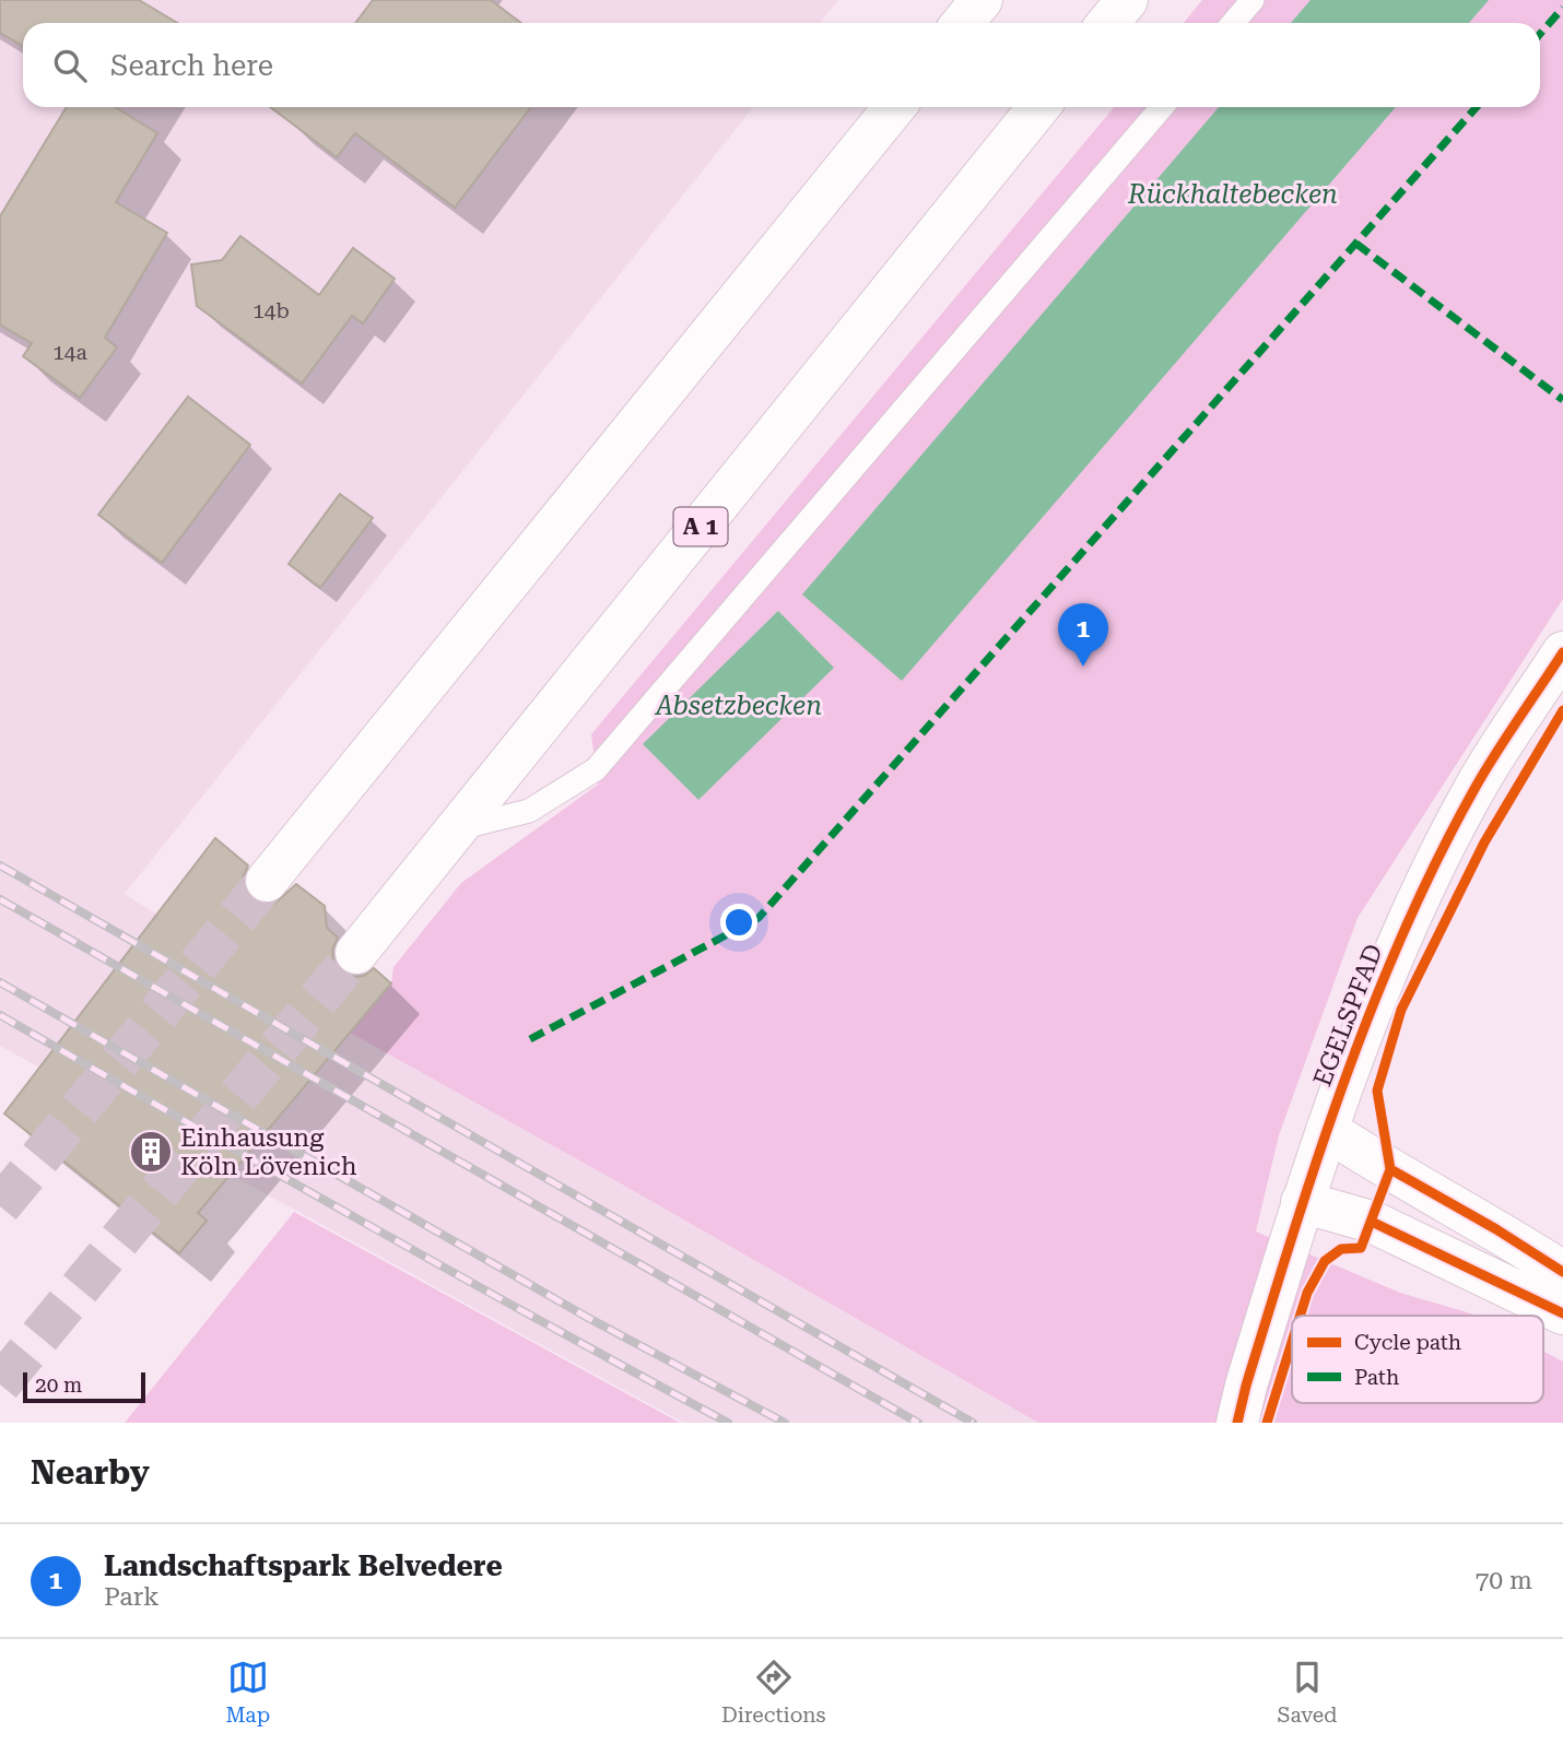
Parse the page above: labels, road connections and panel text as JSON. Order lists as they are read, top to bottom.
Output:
{
  "streets": {
    "main road": ["A 1", "EGELSPFAD"]
  },
  "water": ["Rückhaltebecken", "Absetzbecken"],
  "places": {
    "building": ["Einhausung Köln Lövenich"]
  },
  "house_numbers": ["14b", "14a"],
  "legend": ["Cycle path", "Path"],
  "scale_bar": "20 m",
  "page": {
    "search": "Search here",
    "pins": "1",
    "scale": "20 m",
    "heading": "Nearby",
    "list": [
      {
        "mark": "1",
        "name": "Landschaftspark Belvedere",
        "note": "Park",
        "value": "70 m"
      }
    ],
    "nav": ["Map", "Directions", "Saved"]
  }
}
